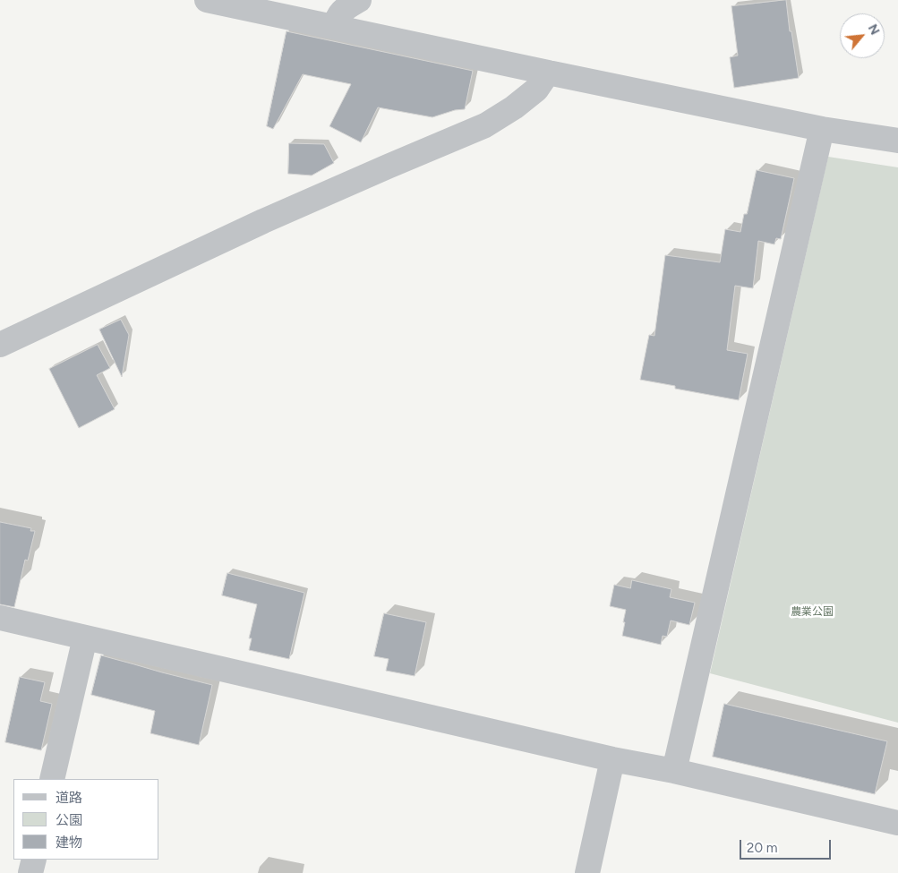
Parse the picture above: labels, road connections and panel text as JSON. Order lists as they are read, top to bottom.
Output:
{
  "parks": ["農業公園"],
  "legend": ["道路", "公園", "建物"],
  "scale_bar": "20 m",
  "north": "top right"
}
